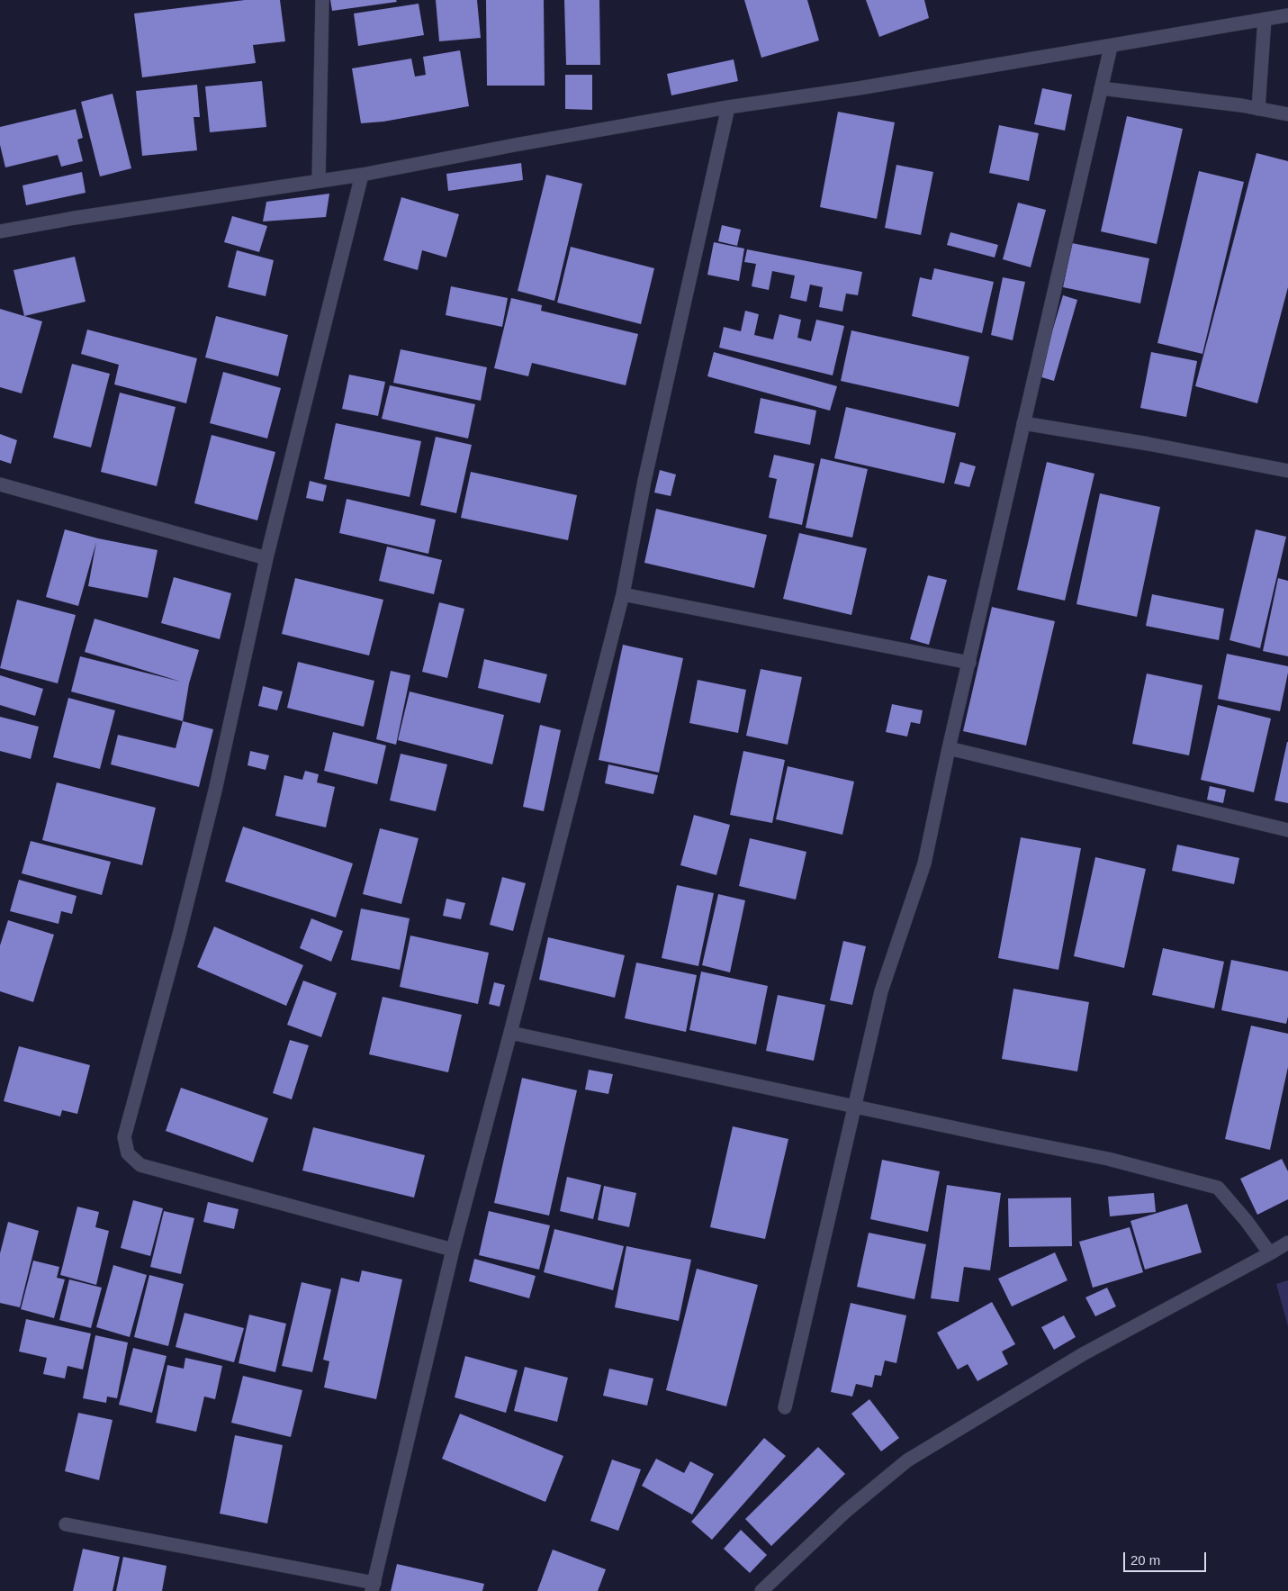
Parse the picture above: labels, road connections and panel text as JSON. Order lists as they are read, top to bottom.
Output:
{
  "scale_bar": "20 m"
}
